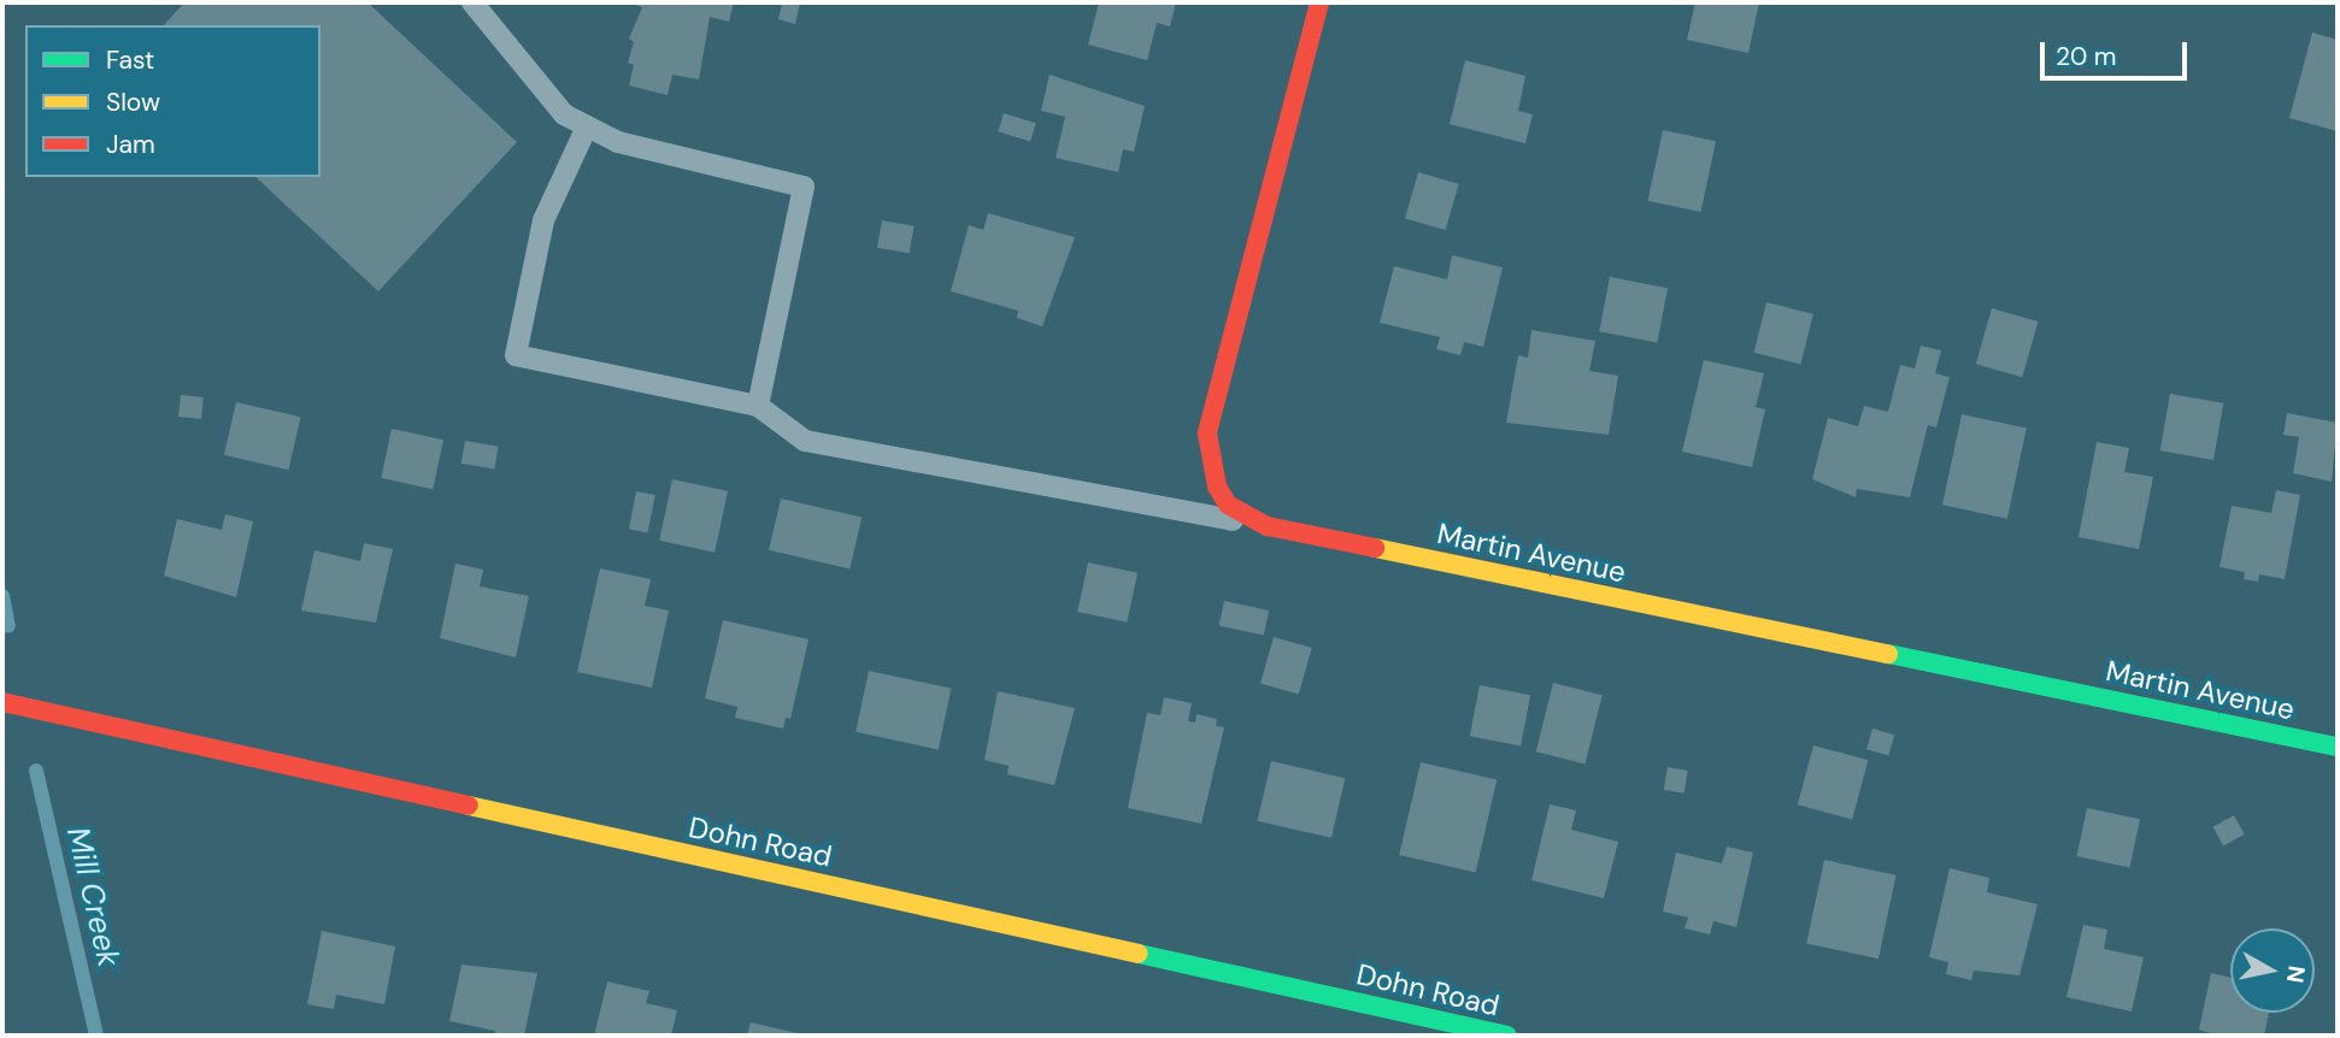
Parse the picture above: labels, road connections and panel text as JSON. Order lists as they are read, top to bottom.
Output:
{
  "streets": {
    "street": ["Martin Avenue", "Dohn Road"]
  },
  "water": ["Mill Creek"],
  "legend": ["Fast", "Slow", "Jam"],
  "scale_bar": "20 m",
  "north": "right"
}
